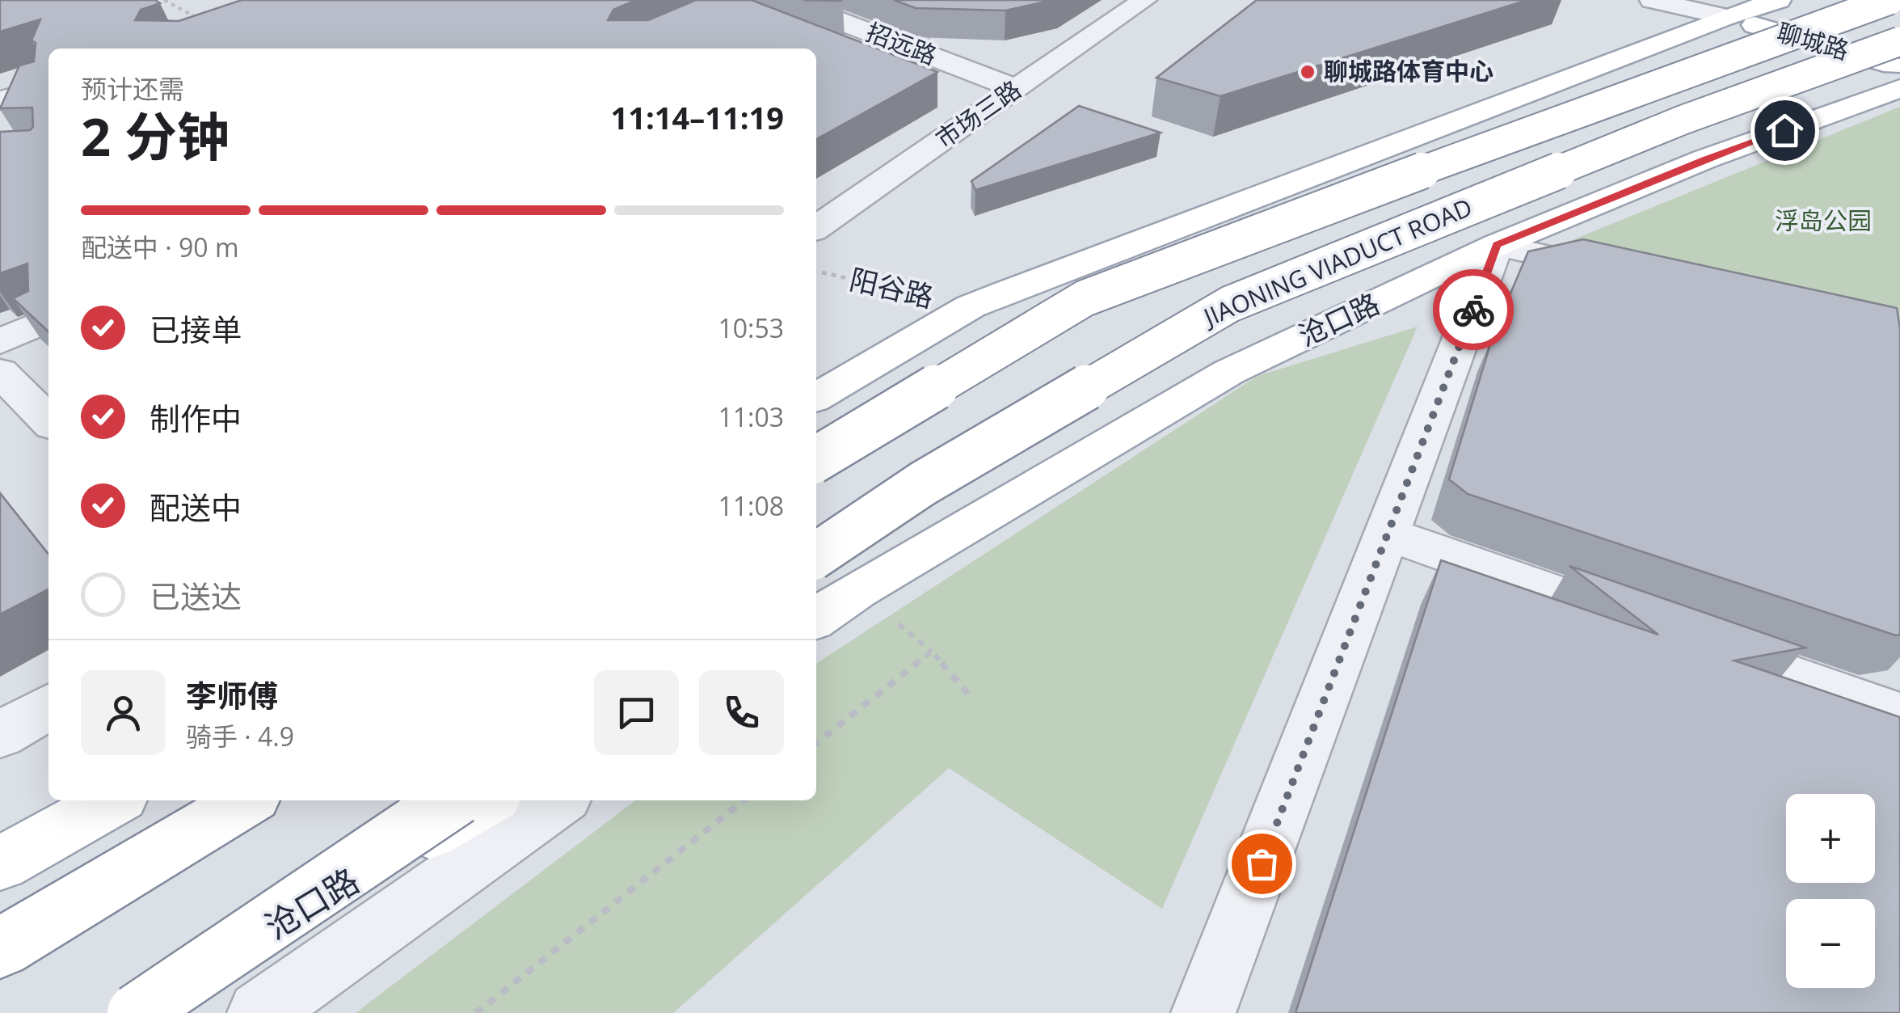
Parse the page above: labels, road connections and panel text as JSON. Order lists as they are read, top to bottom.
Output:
{
  "streets": {
    "main road": ["聊城路", "JIAONING VIADUCT ROAD", "沧口路"],
    "street": ["招远路", "市场三路"],
    "path": ["阳谷路"]
  },
  "crossings": [
    ["招远路", "市场三路"]
  ],
  "parks": ["浮岛公园"],
  "places": ["聊城路体育中心"],
  "page": {
    "heading": ["2 分钟", "预计还需", "11:14–11:19"],
    "panel": ["李师傅", "骑手 · 4.9"],
    "bar": "配送中 · 90 m",
    "list": [
      ["已接单", "10:53"],
      ["制作中", "11:03"],
      ["配送中", "11:08"],
      "已送达"
    ],
    "map_buttons": ["+", "−"]
  }
}
